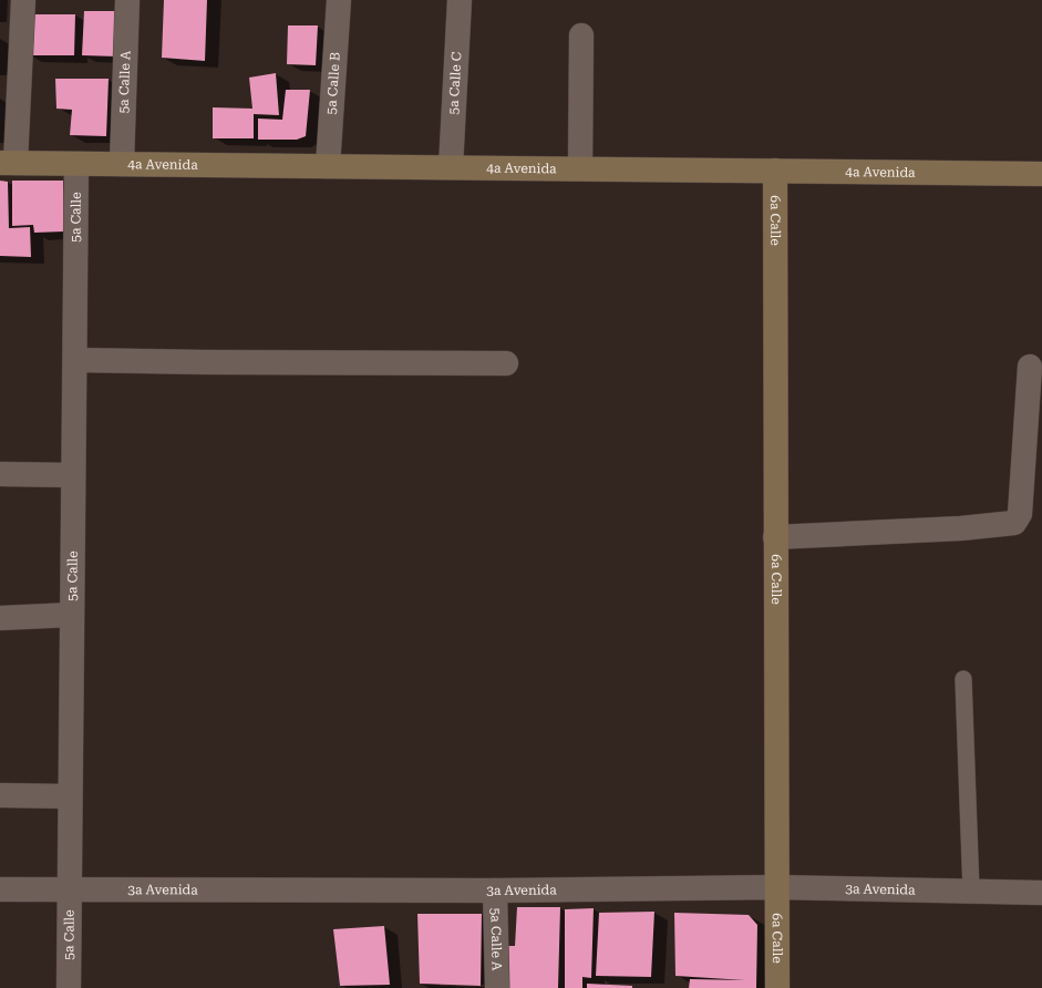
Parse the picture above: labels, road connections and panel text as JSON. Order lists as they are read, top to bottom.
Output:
{
  "streets": {
    "street": [
      "5a Calle A",
      "5a Calle B",
      "5a Calle C",
      "4a Avenida",
      "5a Calle",
      "6a Calle",
      "3a Avenida"
    ]
  },
  "crossings": [
    ["5a Calle A", "4a Avenida"],
    ["5a Calle A", "3a Avenida"],
    ["5a Calle B", "4a Avenida"],
    ["5a Calle C", "4a Avenida"],
    ["4a Avenida", "5a Calle"],
    ["4a Avenida", "6a Calle"],
    ["5a Calle", "3a Avenida"],
    ["6a Calle", "3a Avenida"]
  ]
}
